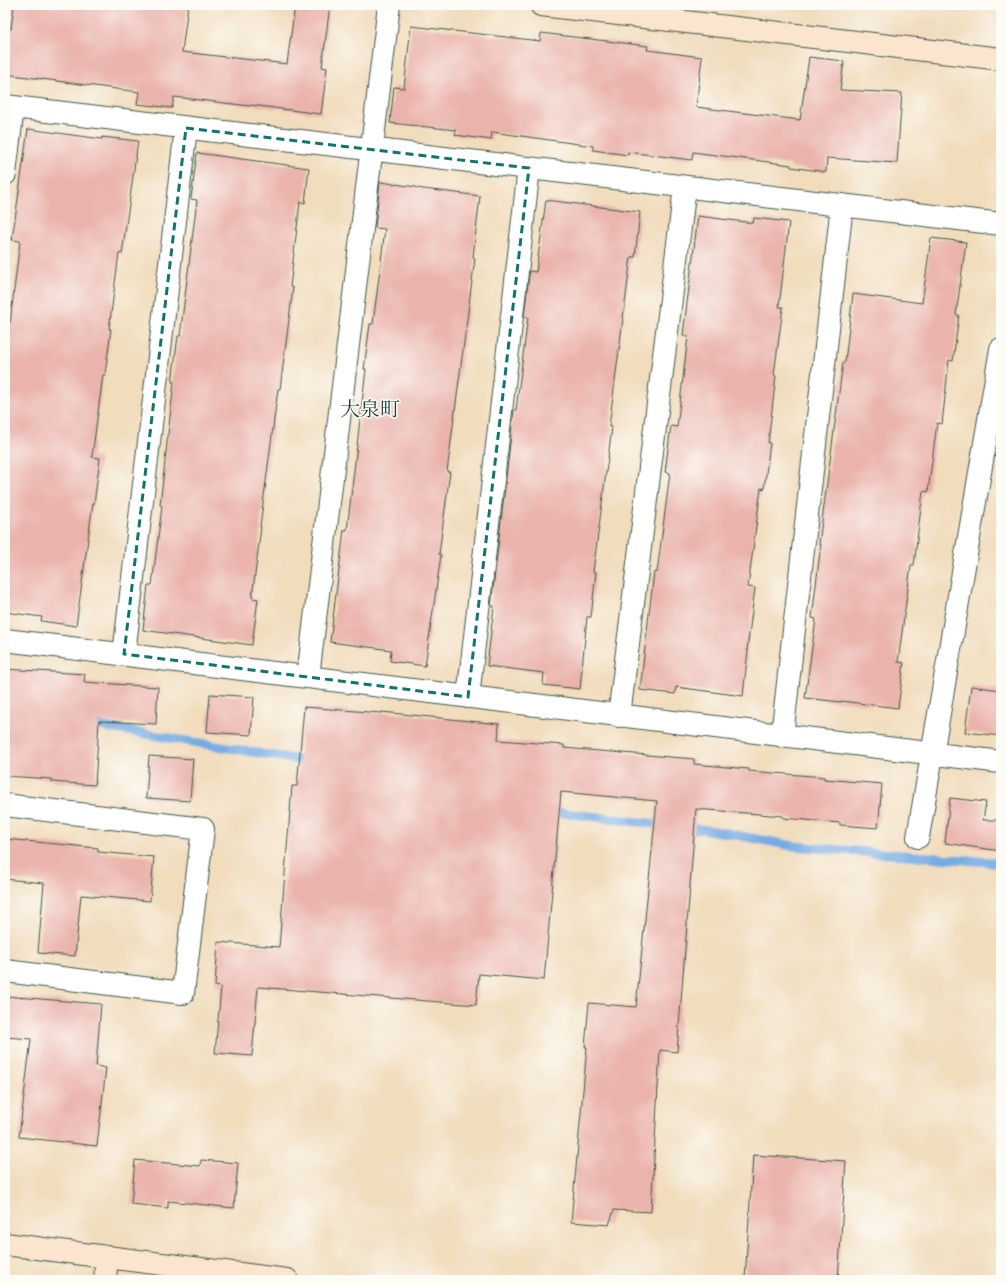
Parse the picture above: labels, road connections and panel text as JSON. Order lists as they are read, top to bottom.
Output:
{
  "districts": ["大泉町"]
}
